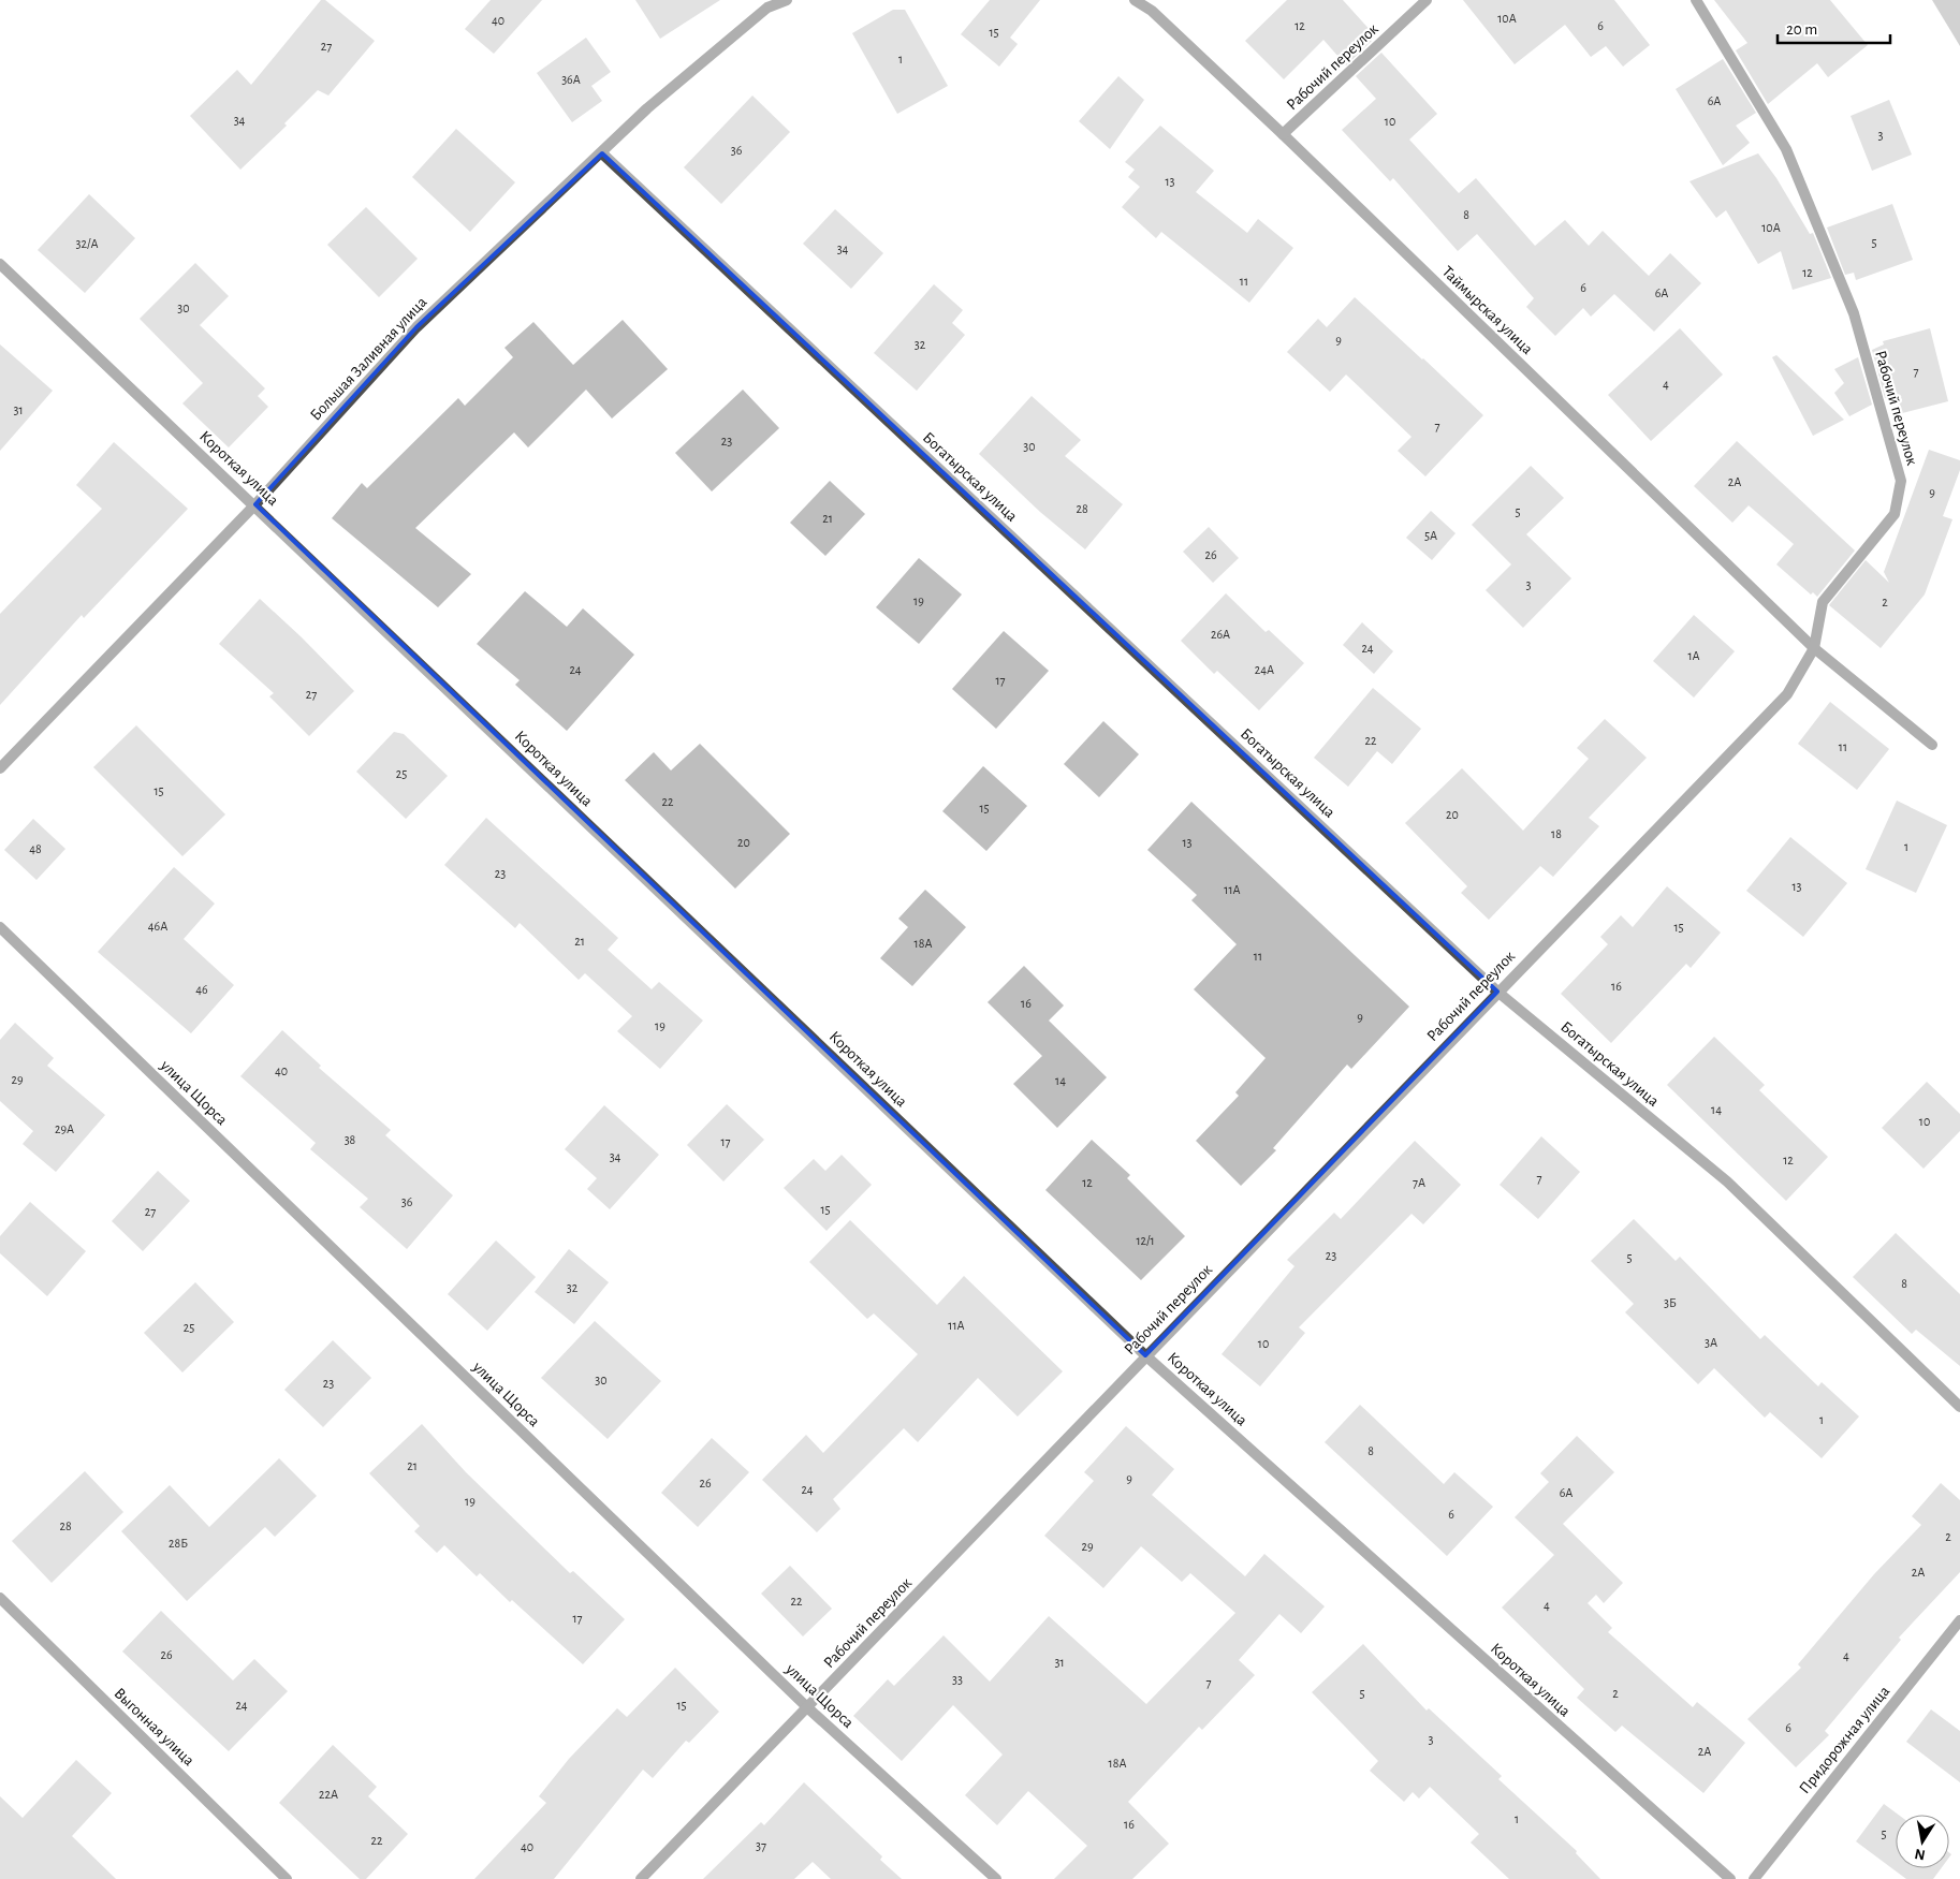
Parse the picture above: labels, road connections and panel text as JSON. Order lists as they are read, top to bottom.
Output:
{
  "streets": {
    "street": [
      "Рабочий переулок",
      "Таймырская улица",
      "Большая Заливная улица",
      "Короткая улица",
      "Богатырская улица",
      "улица Щорса",
      "Выгонная улица",
      "Придорожная улица"
    ]
  },
  "crossings": [
    ["Рабочий переулок", "Таймырская улица"],
    ["Рабочий переулок", "Короткая улица"],
    ["Рабочий переулок", "Богатырская улица"],
    ["Рабочий переулок", "улица Щорса"],
    ["Большая Заливная улица", "Короткая улица"],
    ["Большая Заливная улица", "Богатырская улица"]
  ],
  "house_numbers": [
    "10А",
    "40",
    "12",
    "6",
    "15",
    "27",
    "1",
    "36А",
    "6А",
    "34",
    "10",
    "3",
    "36",
    "13",
    "8",
    "10А",
    "5",
    "32/А",
    "34",
    "12",
    "11",
    "6",
    "6А",
    "30",
    "9",
    "32",
    "7",
    "4",
    "31",
    "7",
    "23",
    "30",
    "2А",
    "9",
    "28",
    "5",
    "21",
    "5А",
    "26",
    "3",
    "19",
    "2",
    "26А",
    "24",
    "1А",
    "24",
    "24А",
    "17",
    "27",
    "22",
    "11",
    "25",
    "15",
    "22",
    "15",
    "20",
    "18",
    "20",
    "13",
    "1",
    "48",
    "23",
    "13",
    "11А",
    "46А",
    "15",
    "21",
    "18А",
    "11",
    "16",
    "46",
    "16",
    "9",
    "19",
    "40",
    "29",
    "14",
    "14",
    "10",
    "29А",
    "38",
    "17",
    "34",
    "12",
    "7",
    "12",
    "7А",
    "36",
    "15",
    "27",
    "12/1",
    "23",
    "5",
    "8",
    "32",
    "3Б",
    "11А",
    "25",
    "3А",
    "10",
    "30",
    "23",
    "1",
    "8",
    "21",
    "9",
    "26",
    "24",
    "6А",
    "19",
    "6",
    "28",
    "2",
    "28Б",
    "29",
    "2А",
    "22",
    "4",
    "17",
    "26",
    "4",
    "31",
    "33",
    "7",
    "5",
    "2",
    "24",
    "15",
    "6",
    "3",
    "2А",
    "18А",
    "22А",
    "1",
    "16",
    "5",
    "22",
    "37",
    "40"
  ],
  "scale_bar": "20 m",
  "north": "bottom"
}
